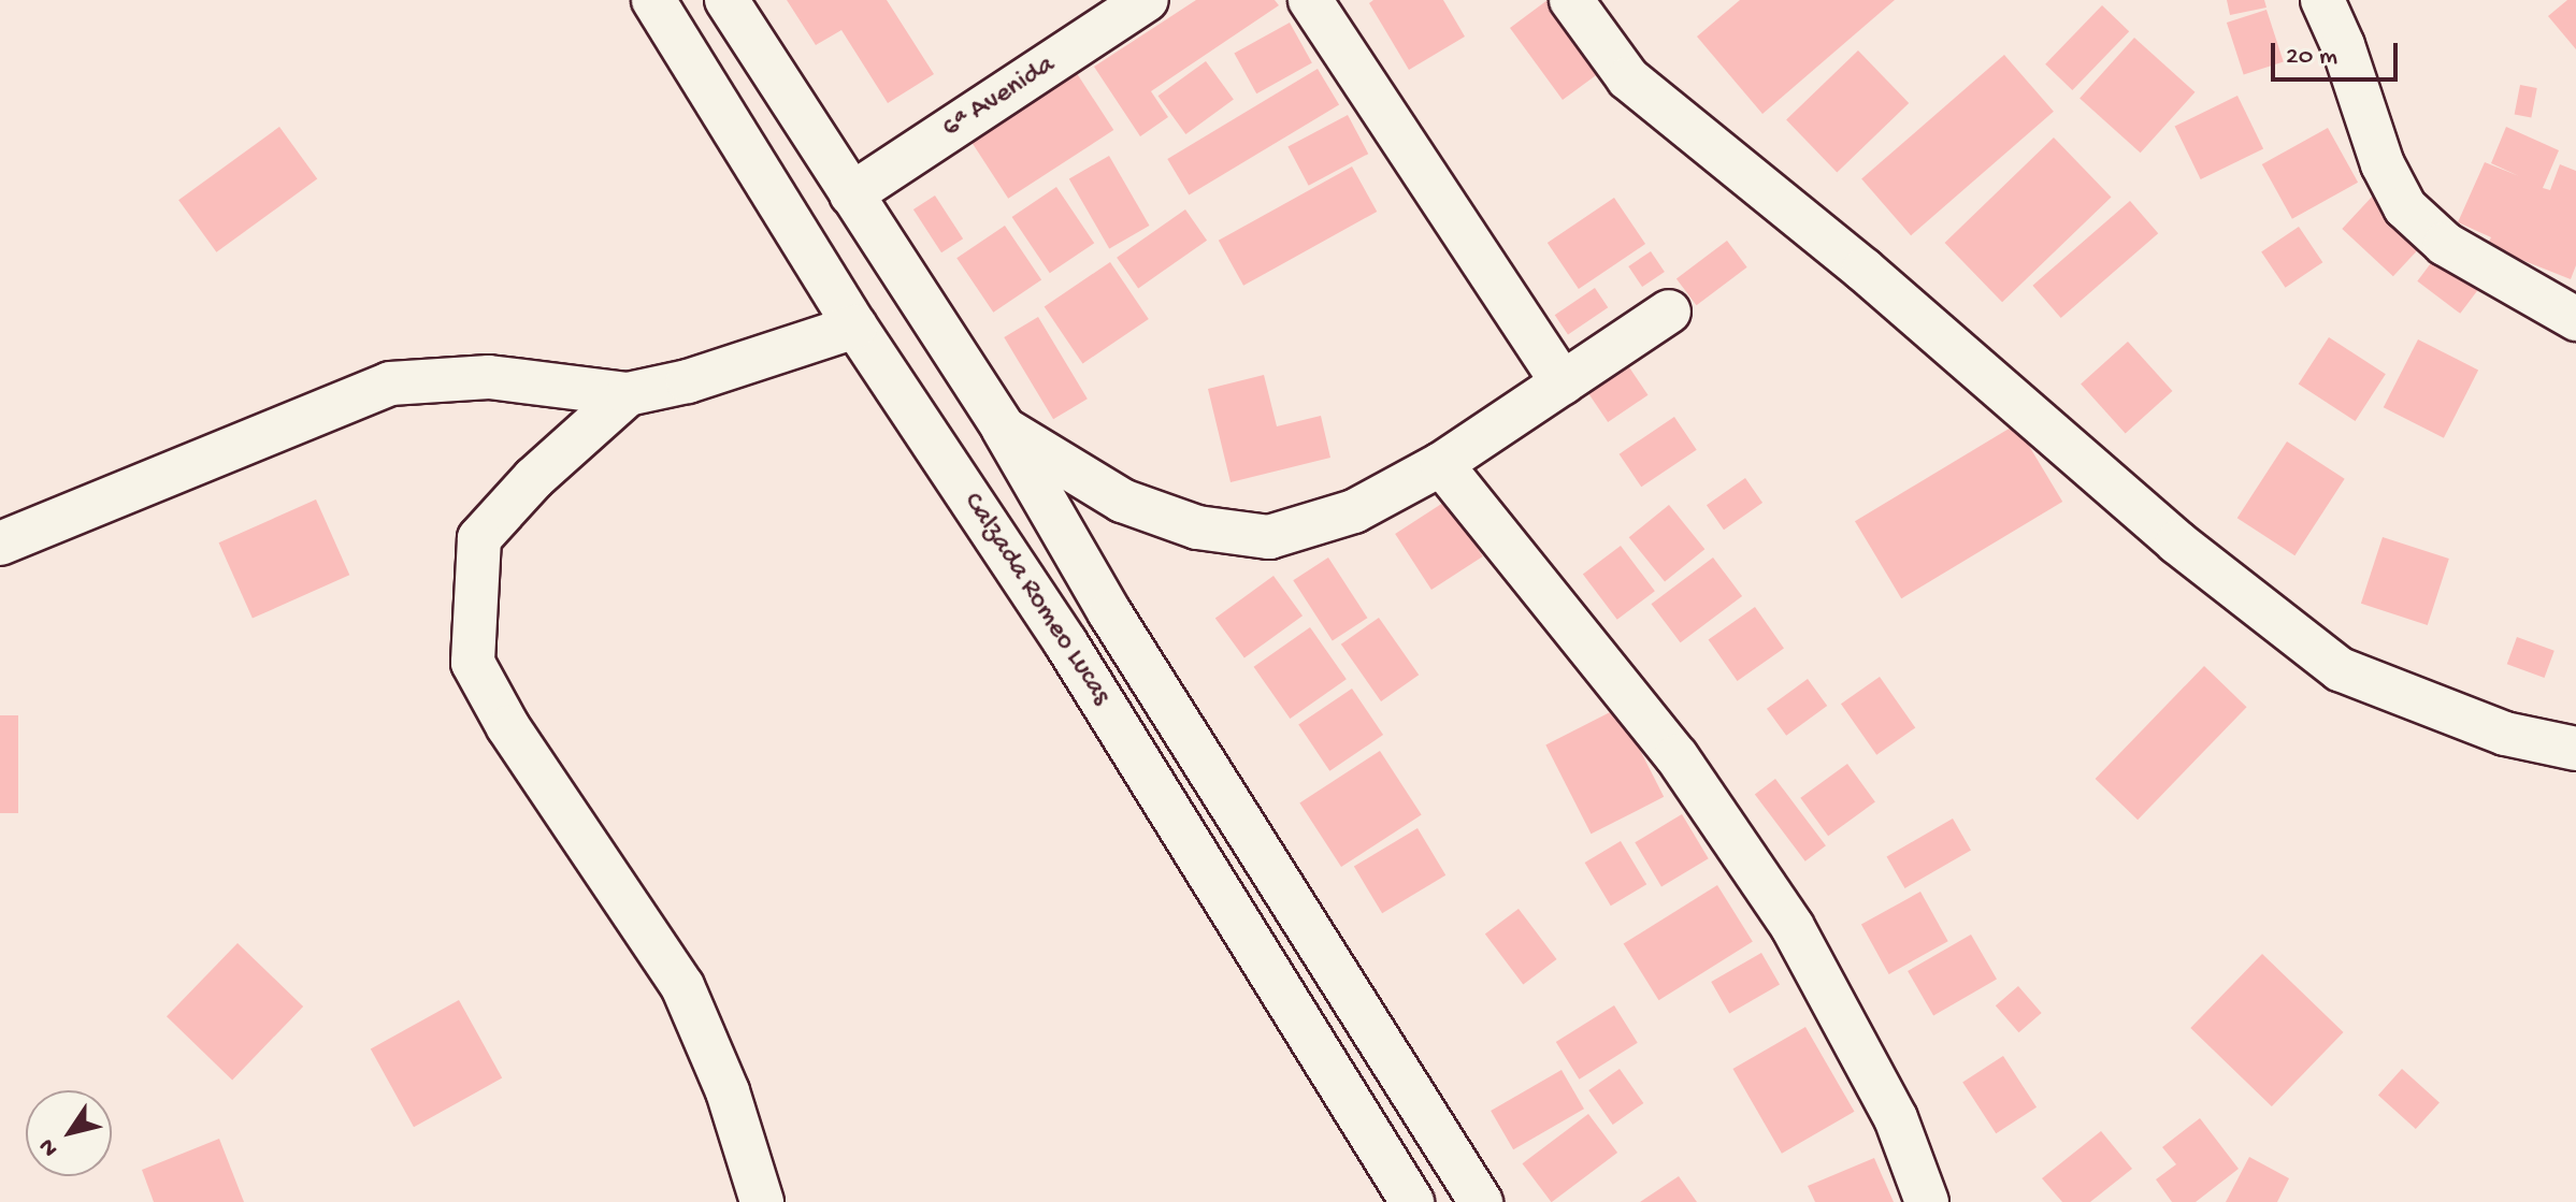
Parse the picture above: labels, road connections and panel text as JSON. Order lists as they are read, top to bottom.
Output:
{
  "streets": {
    "street": ["6ª Avenida", "Calzada Romeo Lucas"]
  },
  "crossings": [
    ["6ª Avenida", "Calzada Romeo Lucas"]
  ],
  "scale_bar": "20 m",
  "north": "bottom left"
}
